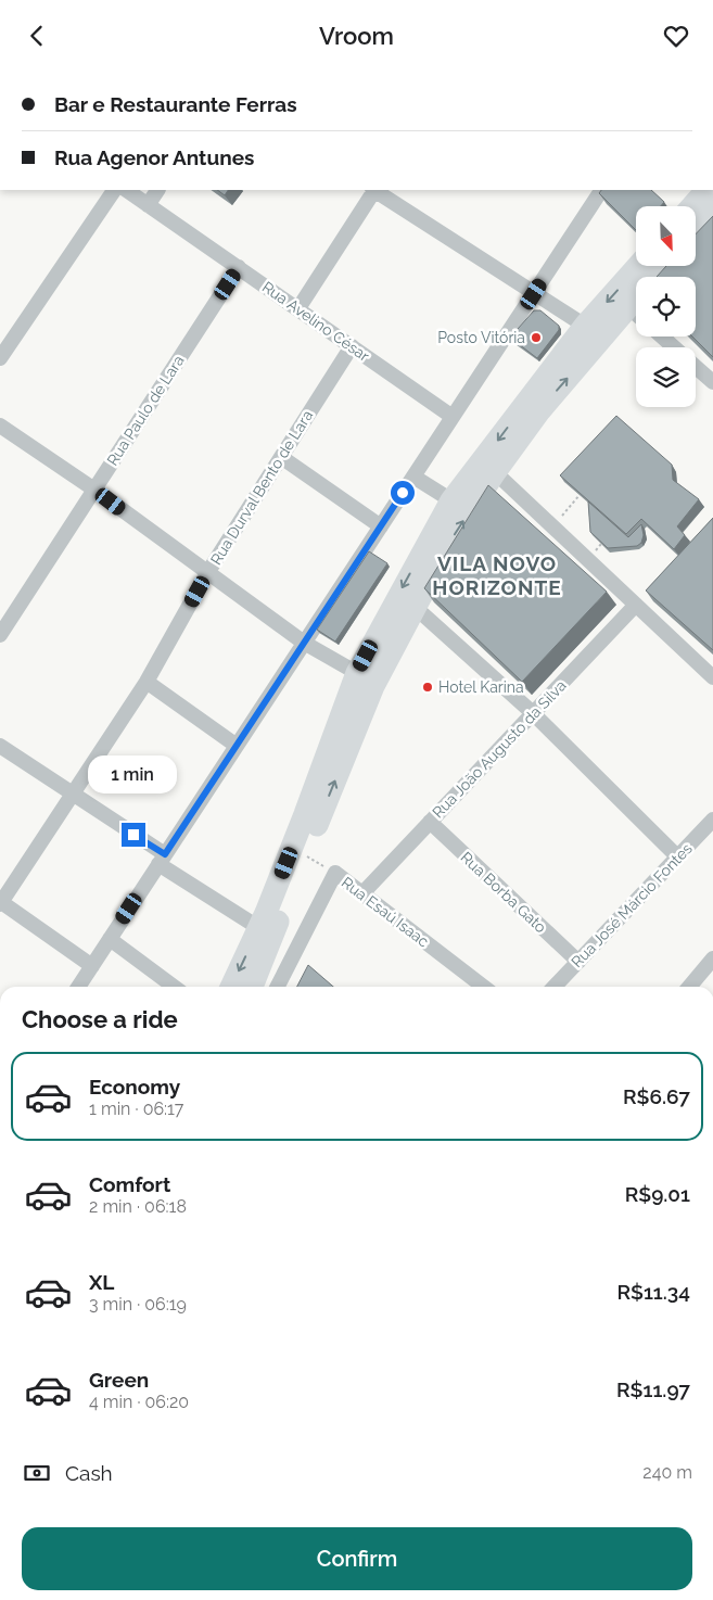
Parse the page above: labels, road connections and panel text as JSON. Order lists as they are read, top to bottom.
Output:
{
  "streets": {
    "street": [
      "Rua Avelino César",
      "Rua Paulo de Lara",
      "Rua Durval Bento de Lara",
      "Rua João Augusto da Silva",
      "Rua Borba Gato",
      "Rua José Márcio Fontes",
      "Rua Esaú Isaac"
    ]
  },
  "crossings": [
    ["Rua Avelino César", "Rua Paulo de Lara"],
    ["Rua Avelino César", "Rua Durval Bento de Lara"],
    ["Rua João Augusto da Silva", "Rua Borba Gato"],
    ["Rua João Augusto da Silva", "Rua Esaú Isaac"],
    ["Rua Borba Gato", "Rua José Márcio Fontes"]
  ],
  "districts": ["VILA NOVO HORIZONTE"],
  "places": ["Posto Vitória", "Hotel Karina"],
  "north": "bottom right",
  "page": {
    "header": "Vroom",
    "banner": ["Bar e Restaurante Ferras", "Rua Agenor Antunes"],
    "bubble": "1 min",
    "heading": "Choose a ride",
    "list": [
      {
        "name": "Economy",
        "note": "1 min · 06:17",
        "value": "R$6.67"
      },
      {
        "name": "Comfort",
        "note": "2 min · 06:18",
        "value": "R$9.01"
      },
      {
        "name": "XL",
        "note": "3 min · 06:19",
        "value": "R$11.34"
      },
      {
        "name": "Green",
        "note": "4 min · 06:20",
        "value": "R$11.97"
      }
    ],
    "pay": ["Cash", "240 m"],
    "buttons": "Confirm"
  }
}
